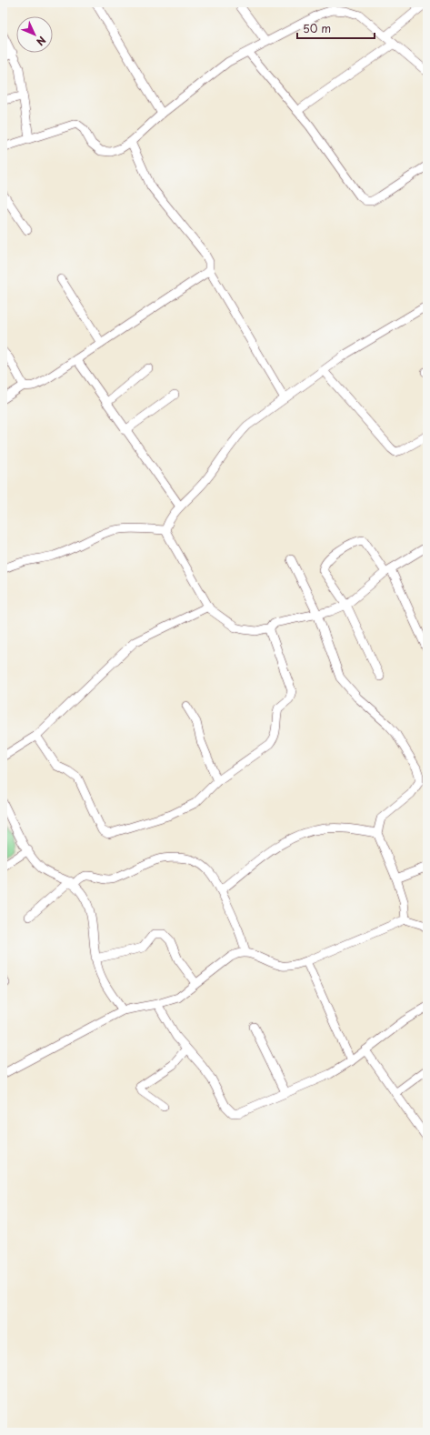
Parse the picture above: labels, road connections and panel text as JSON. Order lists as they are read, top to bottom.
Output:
{
  "scale_bar": "50 m",
  "north": "bottom right"
}
